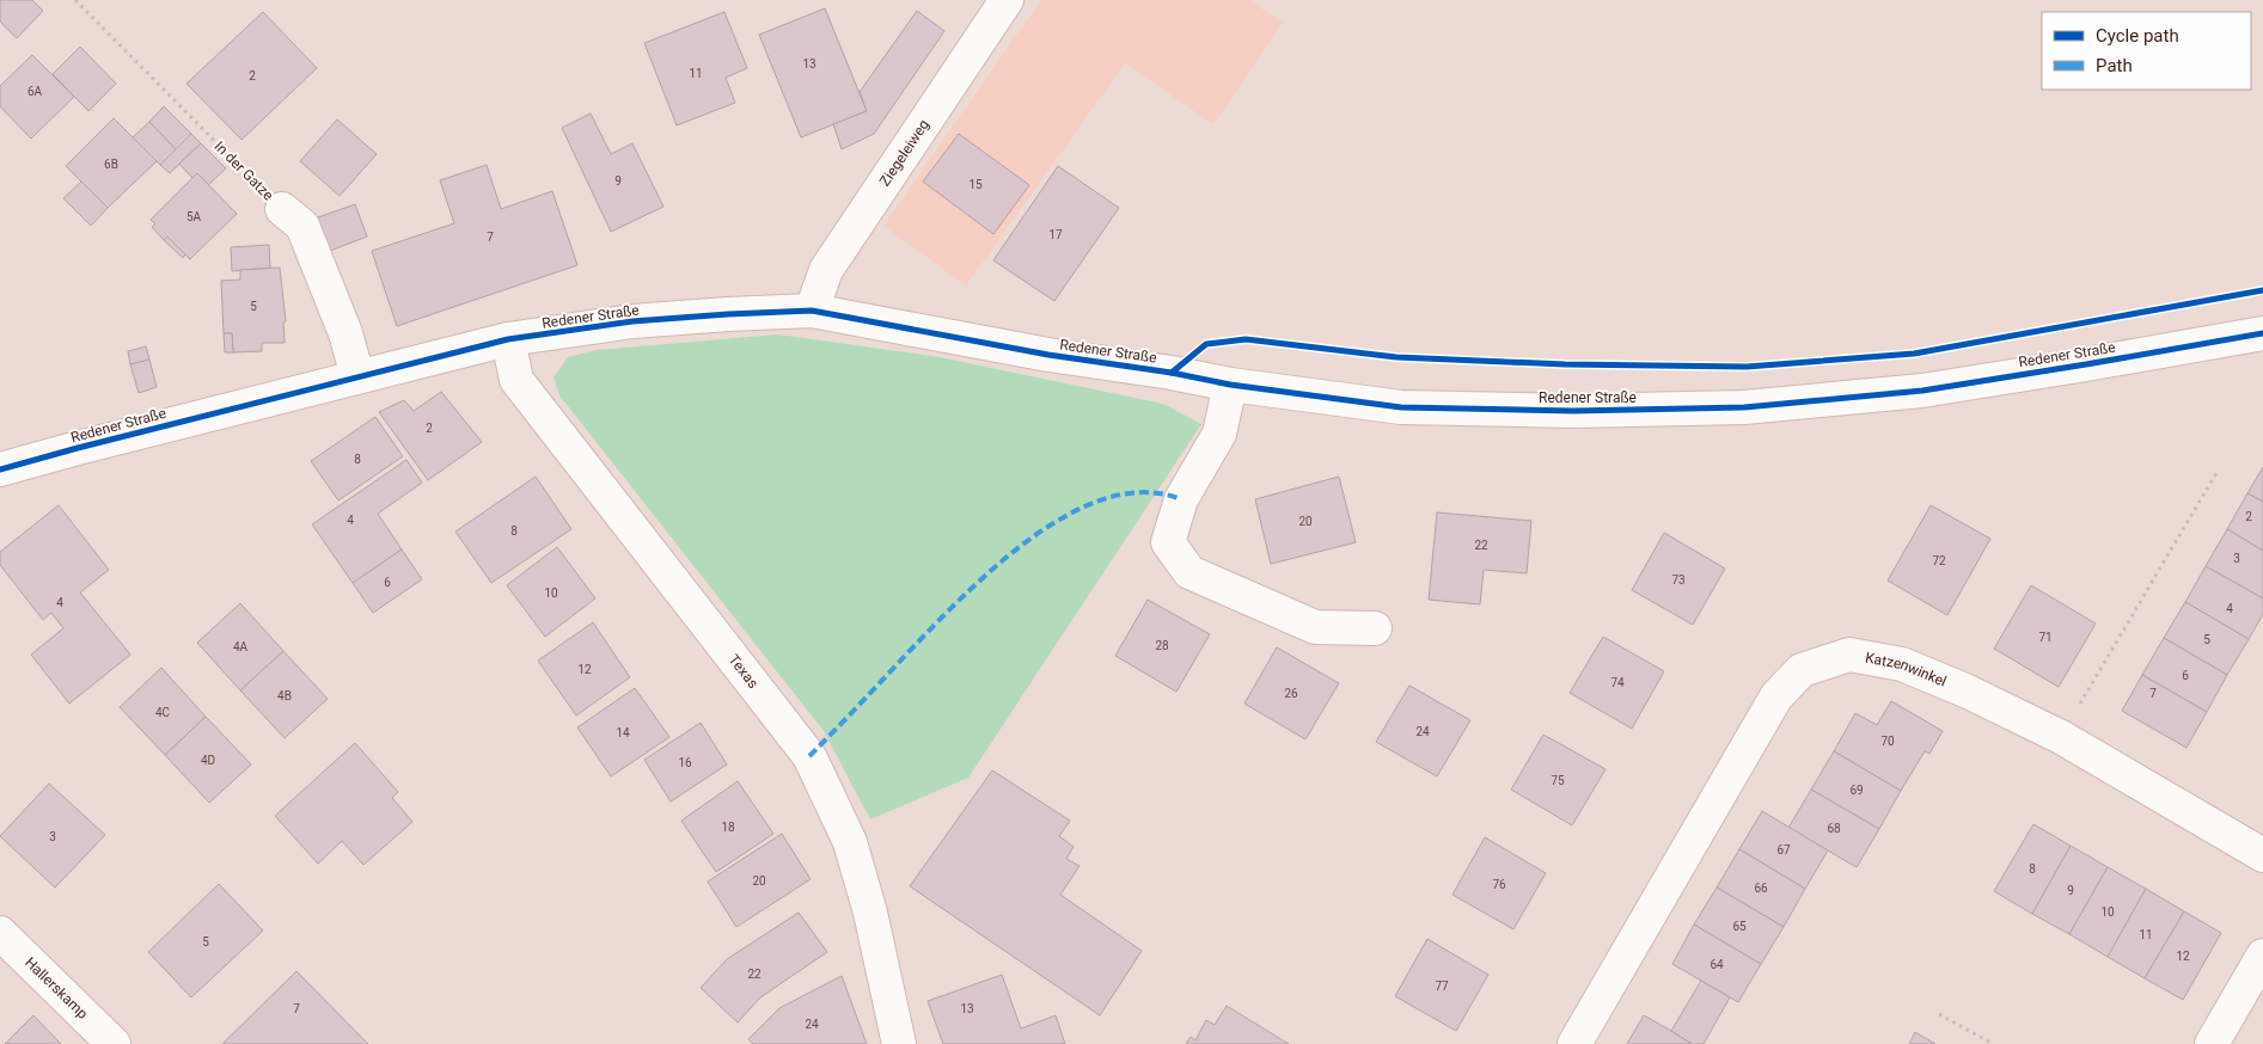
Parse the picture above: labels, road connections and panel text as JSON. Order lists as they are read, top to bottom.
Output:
{
  "streets": {
    "street": [
      "Ziegeleiweg",
      "In der Gatze",
      "Redener Straße",
      "Katzenwinkel",
      "Texas",
      "Hallerskamp"
    ]
  },
  "crossings": [
    ["Ziegeleiweg", "Redener Straße"],
    ["In der Gatze", "Redener Straße"],
    ["Redener Straße", "Texas"]
  ],
  "house_numbers": [
    "13",
    "11",
    "2",
    "6A",
    "6B",
    "9",
    "15",
    "5A",
    "17",
    "7",
    "5",
    "2",
    "8",
    "2",
    "4",
    "20",
    "8",
    "22",
    "3",
    "72",
    "73",
    "6",
    "10",
    "4",
    "4",
    "71",
    "5",
    "28",
    "4A",
    "12",
    "6",
    "74",
    "26",
    "7",
    "4B",
    "4C",
    "24",
    "14",
    "70",
    "4D",
    "16",
    "75",
    "69",
    "18",
    "68",
    "3",
    "67",
    "8",
    "20",
    "76",
    "66",
    "9",
    "10",
    "65",
    "11",
    "5",
    "12",
    "64",
    "22",
    "77",
    "7",
    "13",
    "24"
  ],
  "legend": ["Cycle path", "Path"]
}
